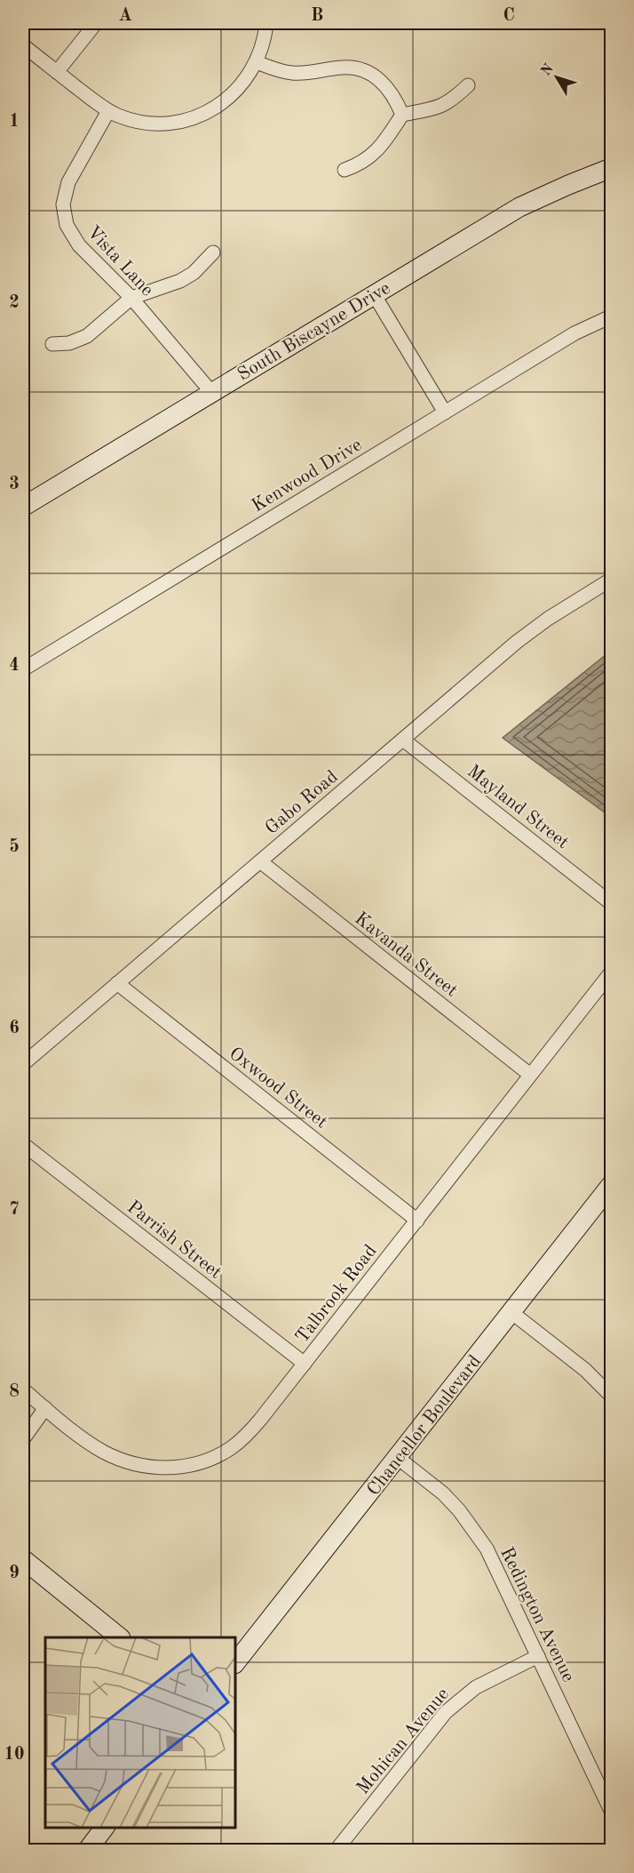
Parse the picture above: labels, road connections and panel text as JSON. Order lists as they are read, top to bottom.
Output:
{
  "streets": {
    "street": [
      "Vista Lane",
      "South Biscayne Drive",
      "Kenwood Drive",
      "Gabo Road",
      "Mayland Street",
      "Kavanda Street",
      "Oxwood Street",
      "Parrish Street",
      "Talbrook Road",
      "Chancellor Boulevard",
      "Redington Avenue",
      "Mohican Avenue"
    ]
  },
  "crossings": [
    ["Vista Lane", "South Biscayne Drive"],
    ["Gabo Road", "Mayland Street"],
    ["Gabo Road", "Kavanda Street"],
    ["Gabo Road", "Oxwood Street"],
    ["Kavanda Street", "Talbrook Road"],
    ["Oxwood Street", "Talbrook Road"],
    ["Parrish Street", "Talbrook Road"],
    ["Chancellor Boulevard", "Redington Avenue"],
    ["Redington Avenue", "Mohican Avenue"]
  ],
  "north": "top left",
  "grid": {
    "columns": ["A", "B", "C"],
    "rows": [
      "1",
      "2",
      "3",
      "4",
      "5",
      "6",
      "7",
      "8",
      "9",
      "10"
    ]
  }
}
